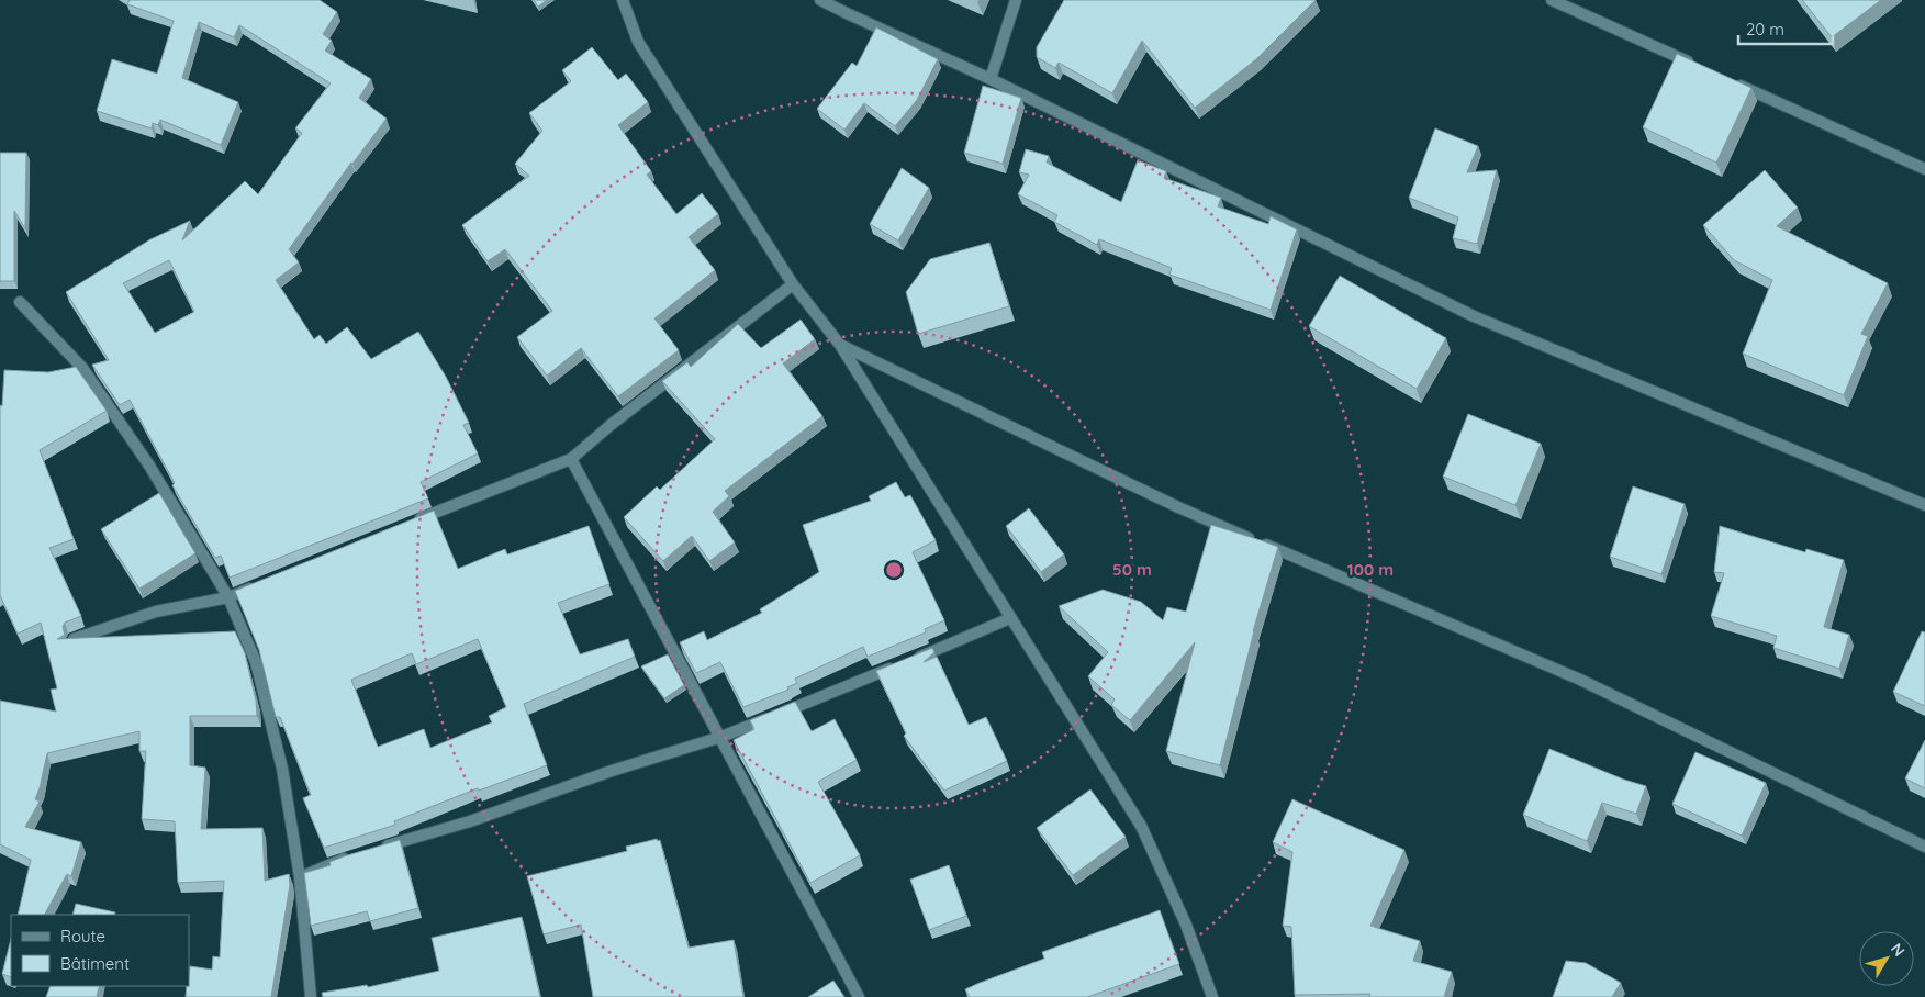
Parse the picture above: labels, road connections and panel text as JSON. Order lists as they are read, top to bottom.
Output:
{
  "legend": ["Route", "Bâtiment"],
  "scale_bar": "20 m",
  "north": "top right",
  "rings": ["50 m", "100 m"]
}
